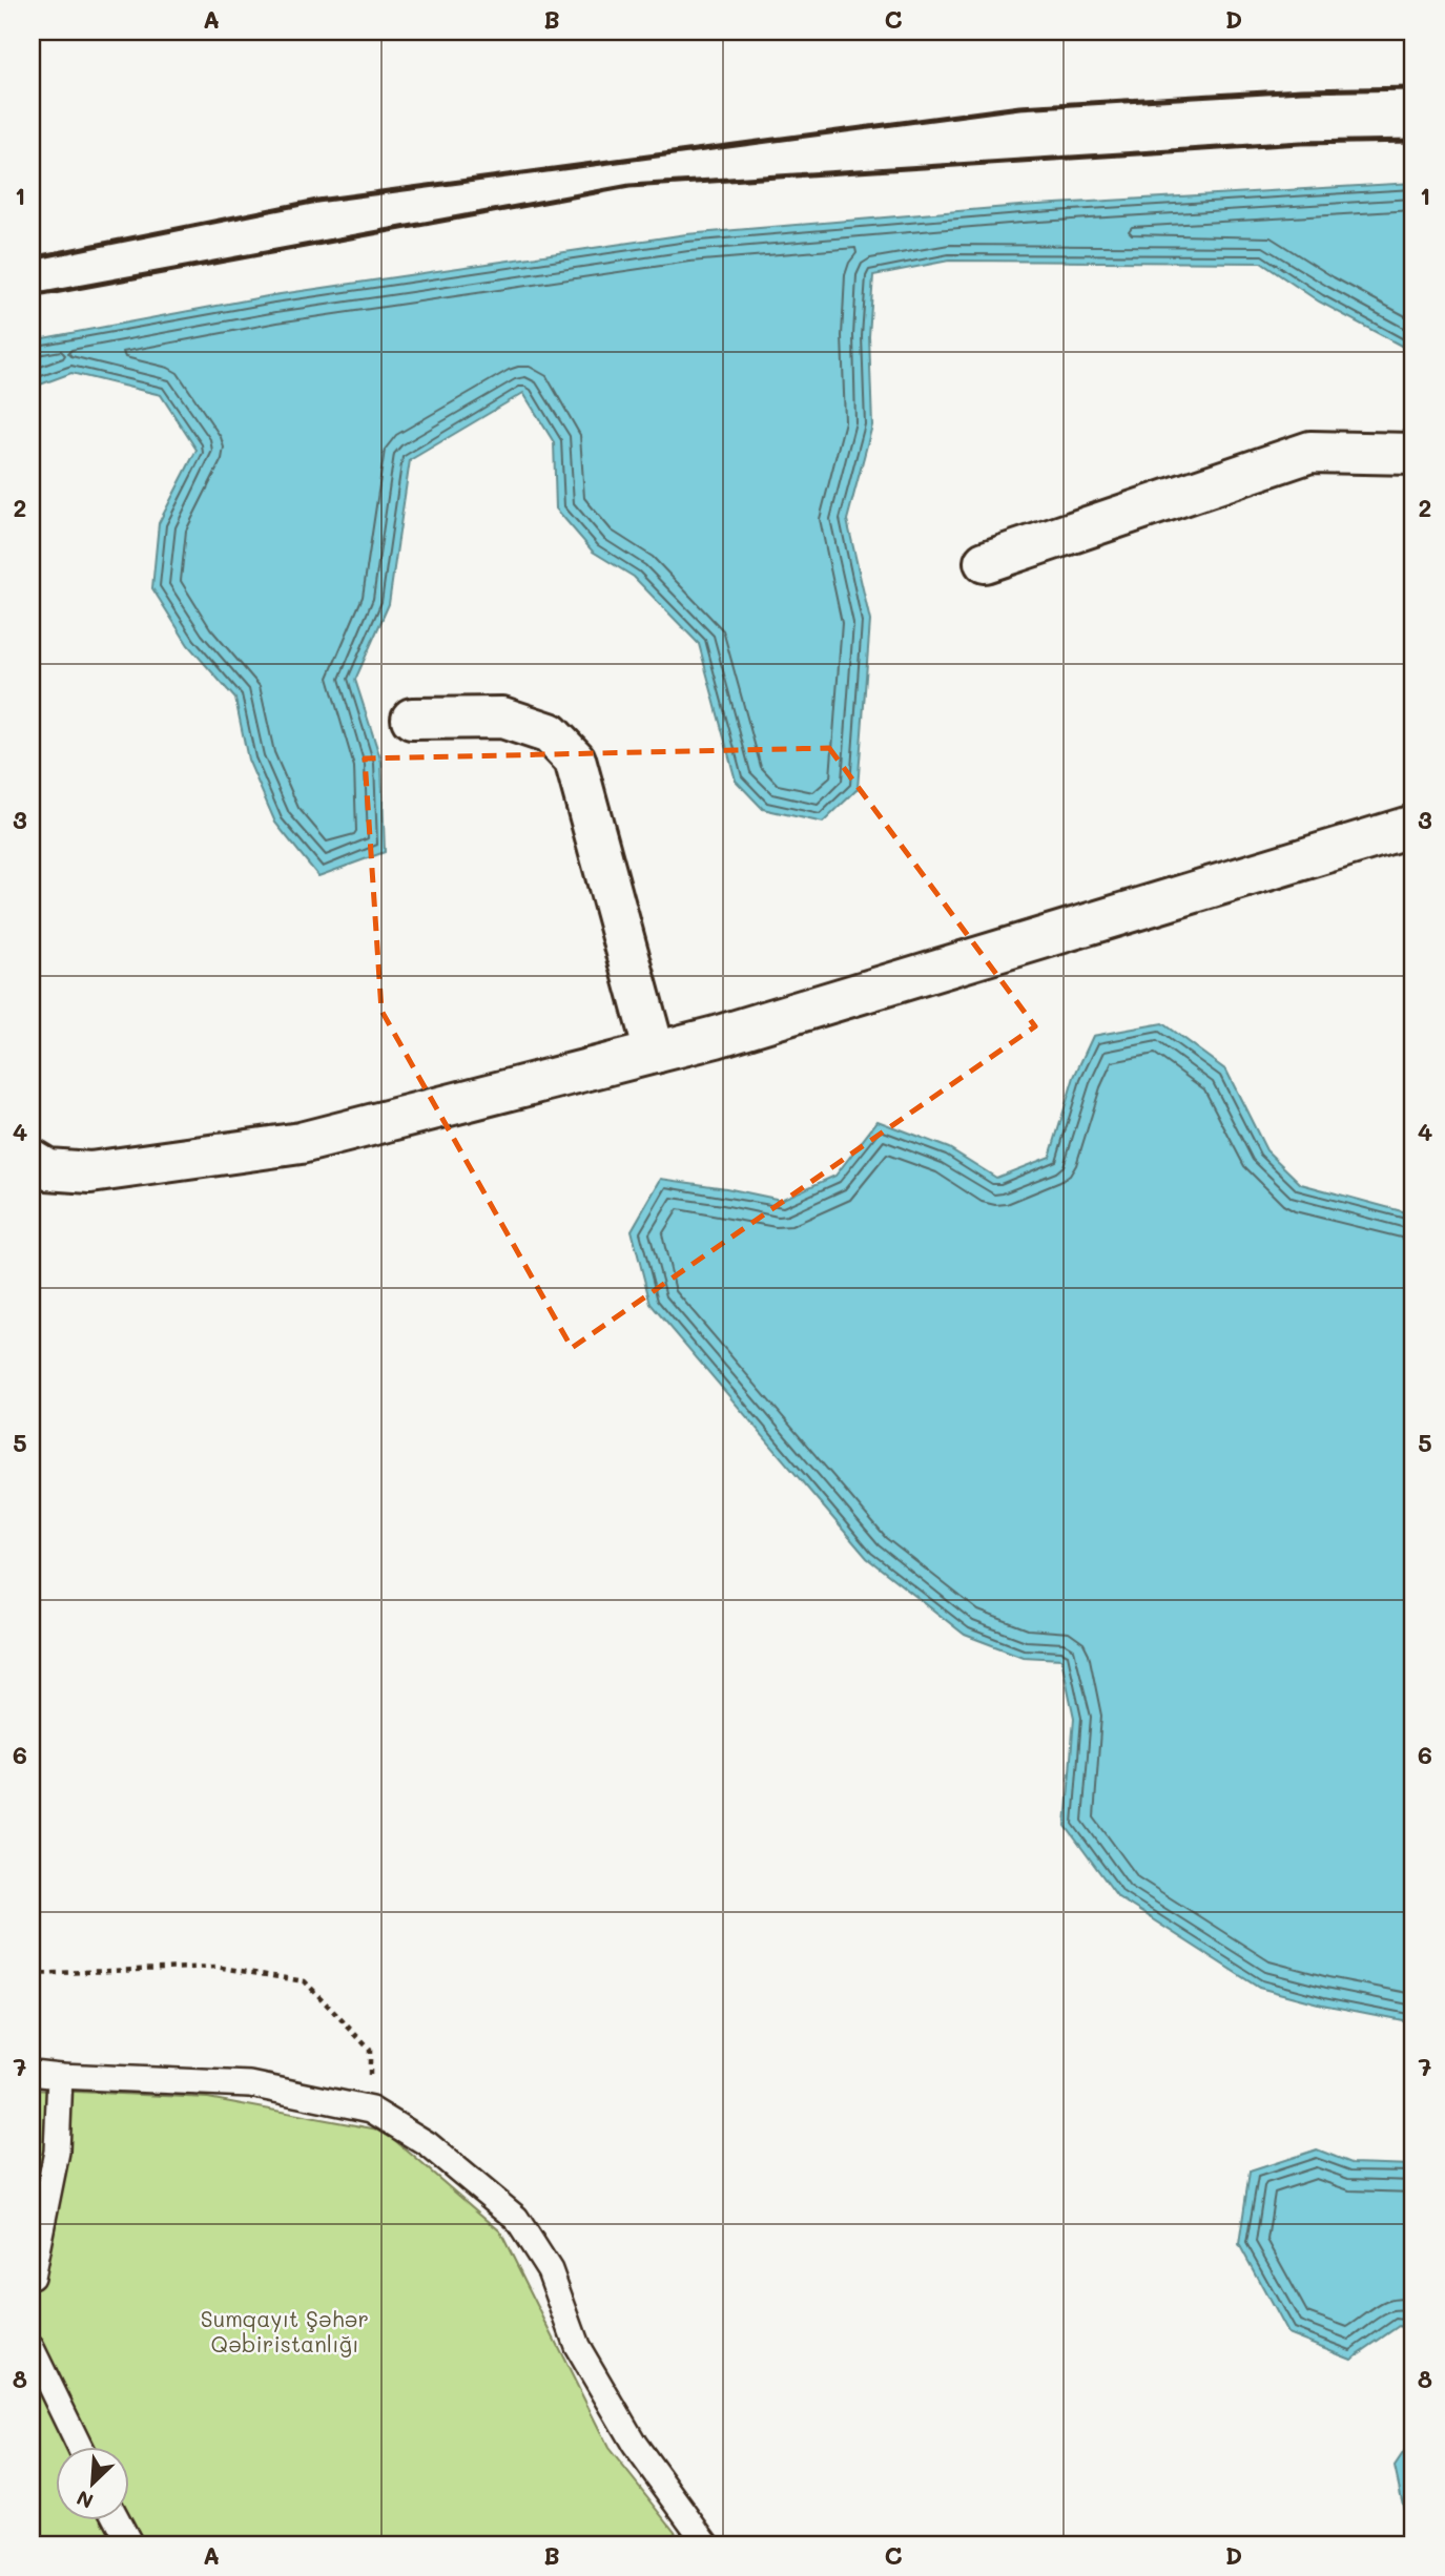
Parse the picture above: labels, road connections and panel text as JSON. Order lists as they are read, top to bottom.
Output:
{
  "parks": ["Sumqayıt Şəhər Qəbiristanlığı"],
  "north": "bottom left",
  "grid": {
    "columns": [
      "A",
      "B",
      "C",
      "D"
    ],
    "rows": [
      "1",
      "2",
      "3",
      "4",
      "5",
      "6",
      "7",
      "8"
    ]
  }
}
